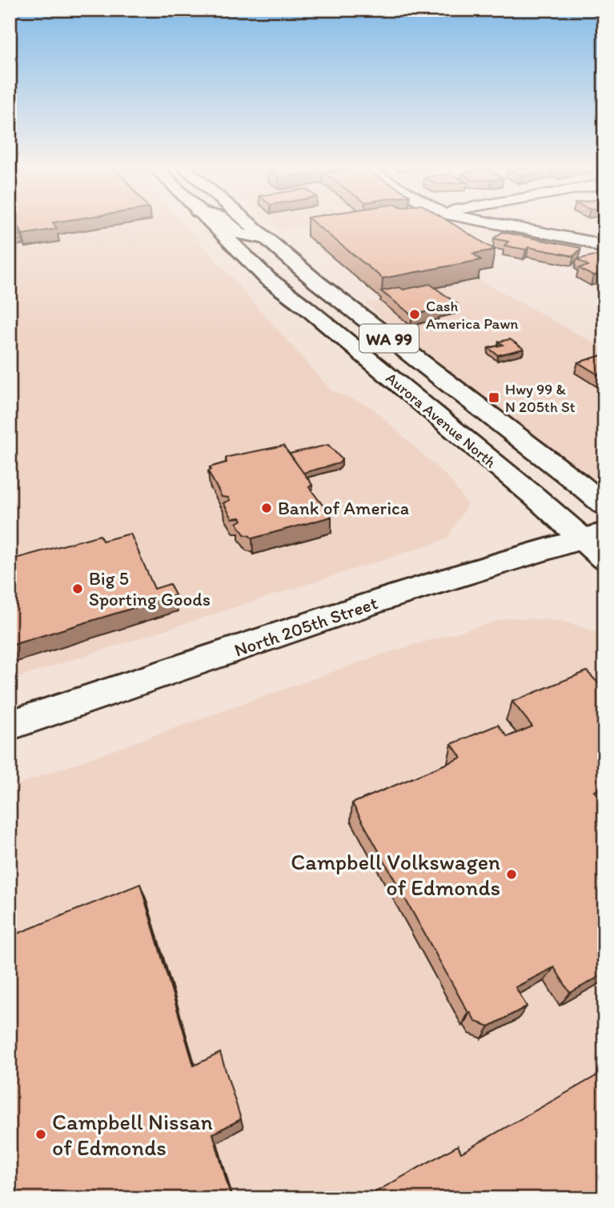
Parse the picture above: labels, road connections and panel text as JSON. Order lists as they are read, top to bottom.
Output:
{
  "streets": {
    "main road": ["WA 99", "Aurora Avenue North", "North 205th Street"]
  },
  "crossings": [
    ["WA 99", "Aurora Avenue North"],
    ["WA 99", "North 205th Street"],
    ["Aurora Avenue North", "North 205th Street"]
  ],
  "places": {
    "other": [
      "Cash America Pawn",
      "Bank of America",
      "Big 5 Sporting Goods",
      "Campbell Volkswagen of Edmonds",
      "Campbell Nissan of Edmonds"
    ],
    "transit": ["Hwy 99 & N 205th St"]
  }
}
